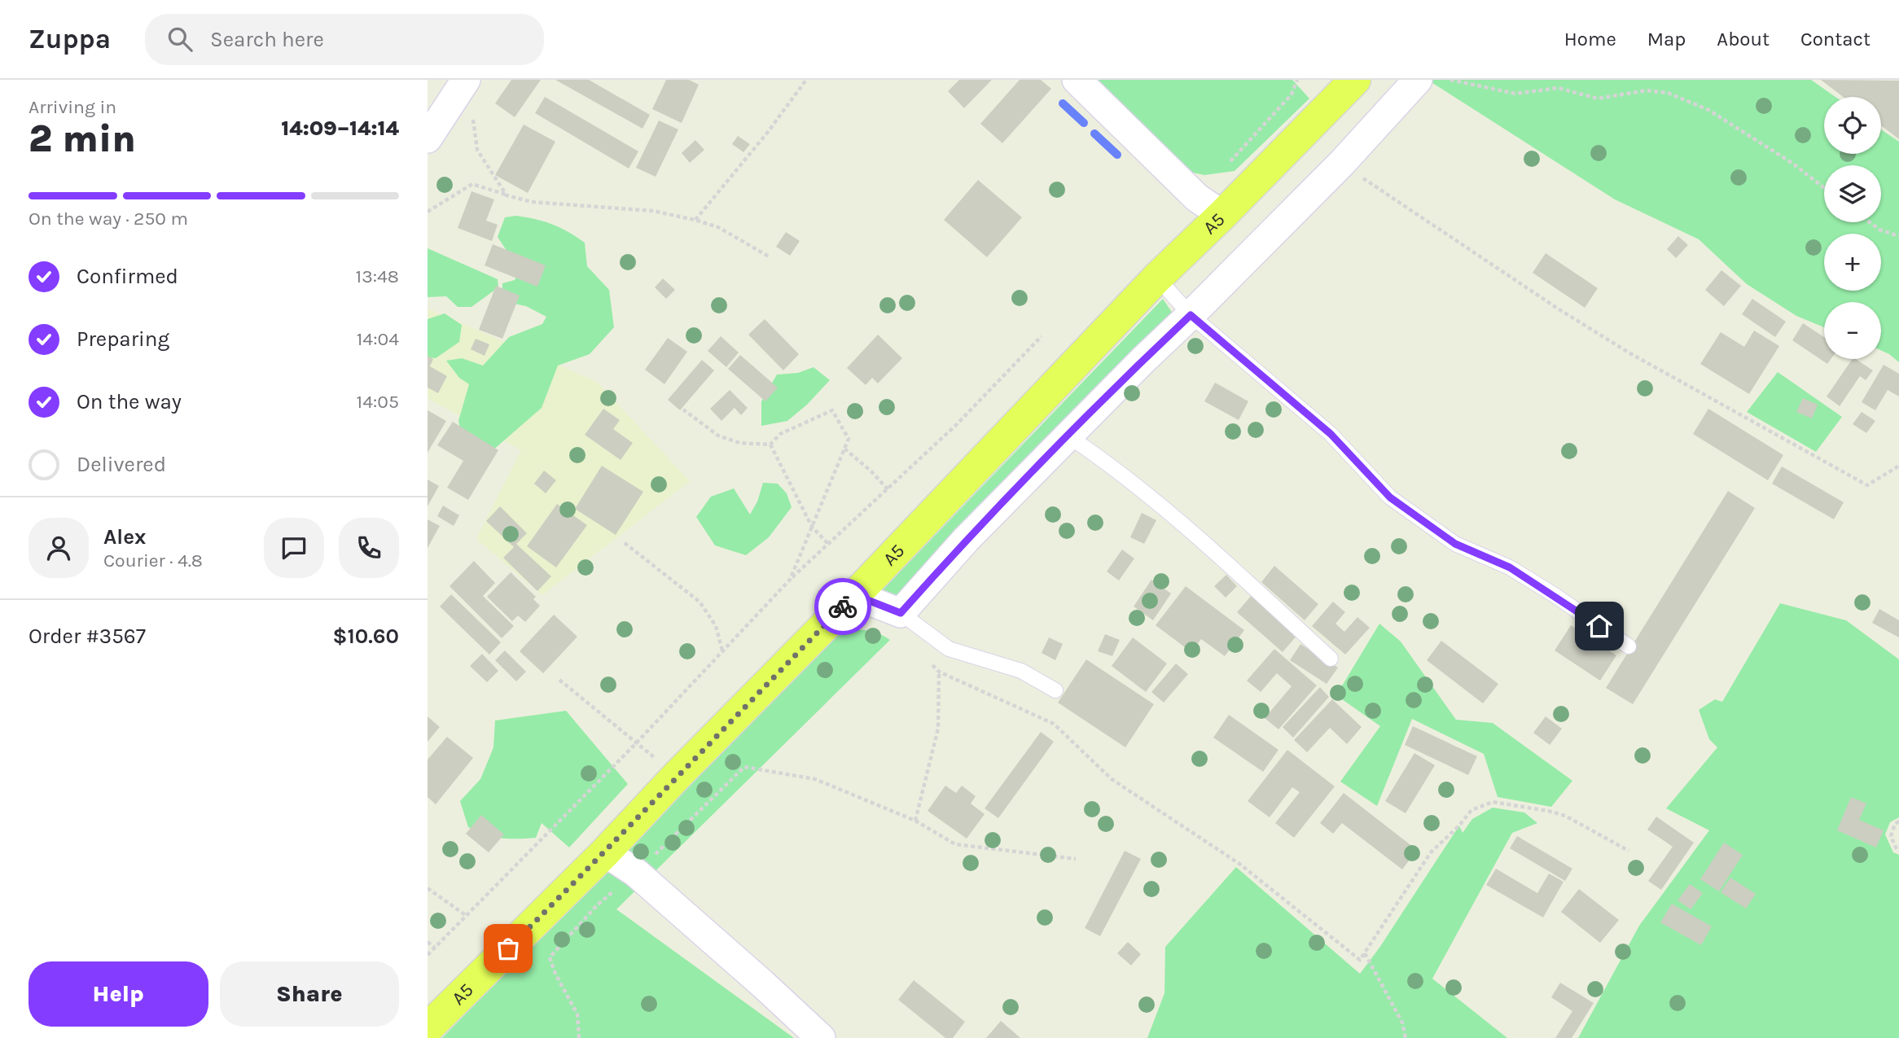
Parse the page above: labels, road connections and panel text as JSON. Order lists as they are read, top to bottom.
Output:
{
  "streets": {
    "highway": ["A5"]
  },
  "page": {
    "header": "Zuppa",
    "search": "Search here",
    "nav": [
      "Home",
      "Map",
      "About",
      "Contact"
    ],
    "heading": ["2 min", "Arriving in", "14:09–14:14"],
    "panel": [
      "Alex",
      "Courier · 4.8",
      "Order #3567",
      "$10.60"
    ],
    "map_buttons": ["+", "−"],
    "bar": "On the way · 250 m",
    "list": [
      ["Confirmed", "13:48"],
      ["Preparing", "14:04"],
      ["On the way", "14:05"],
      "Delivered"
    ],
    "buttons": ["Help", "Share"]
  }
}
